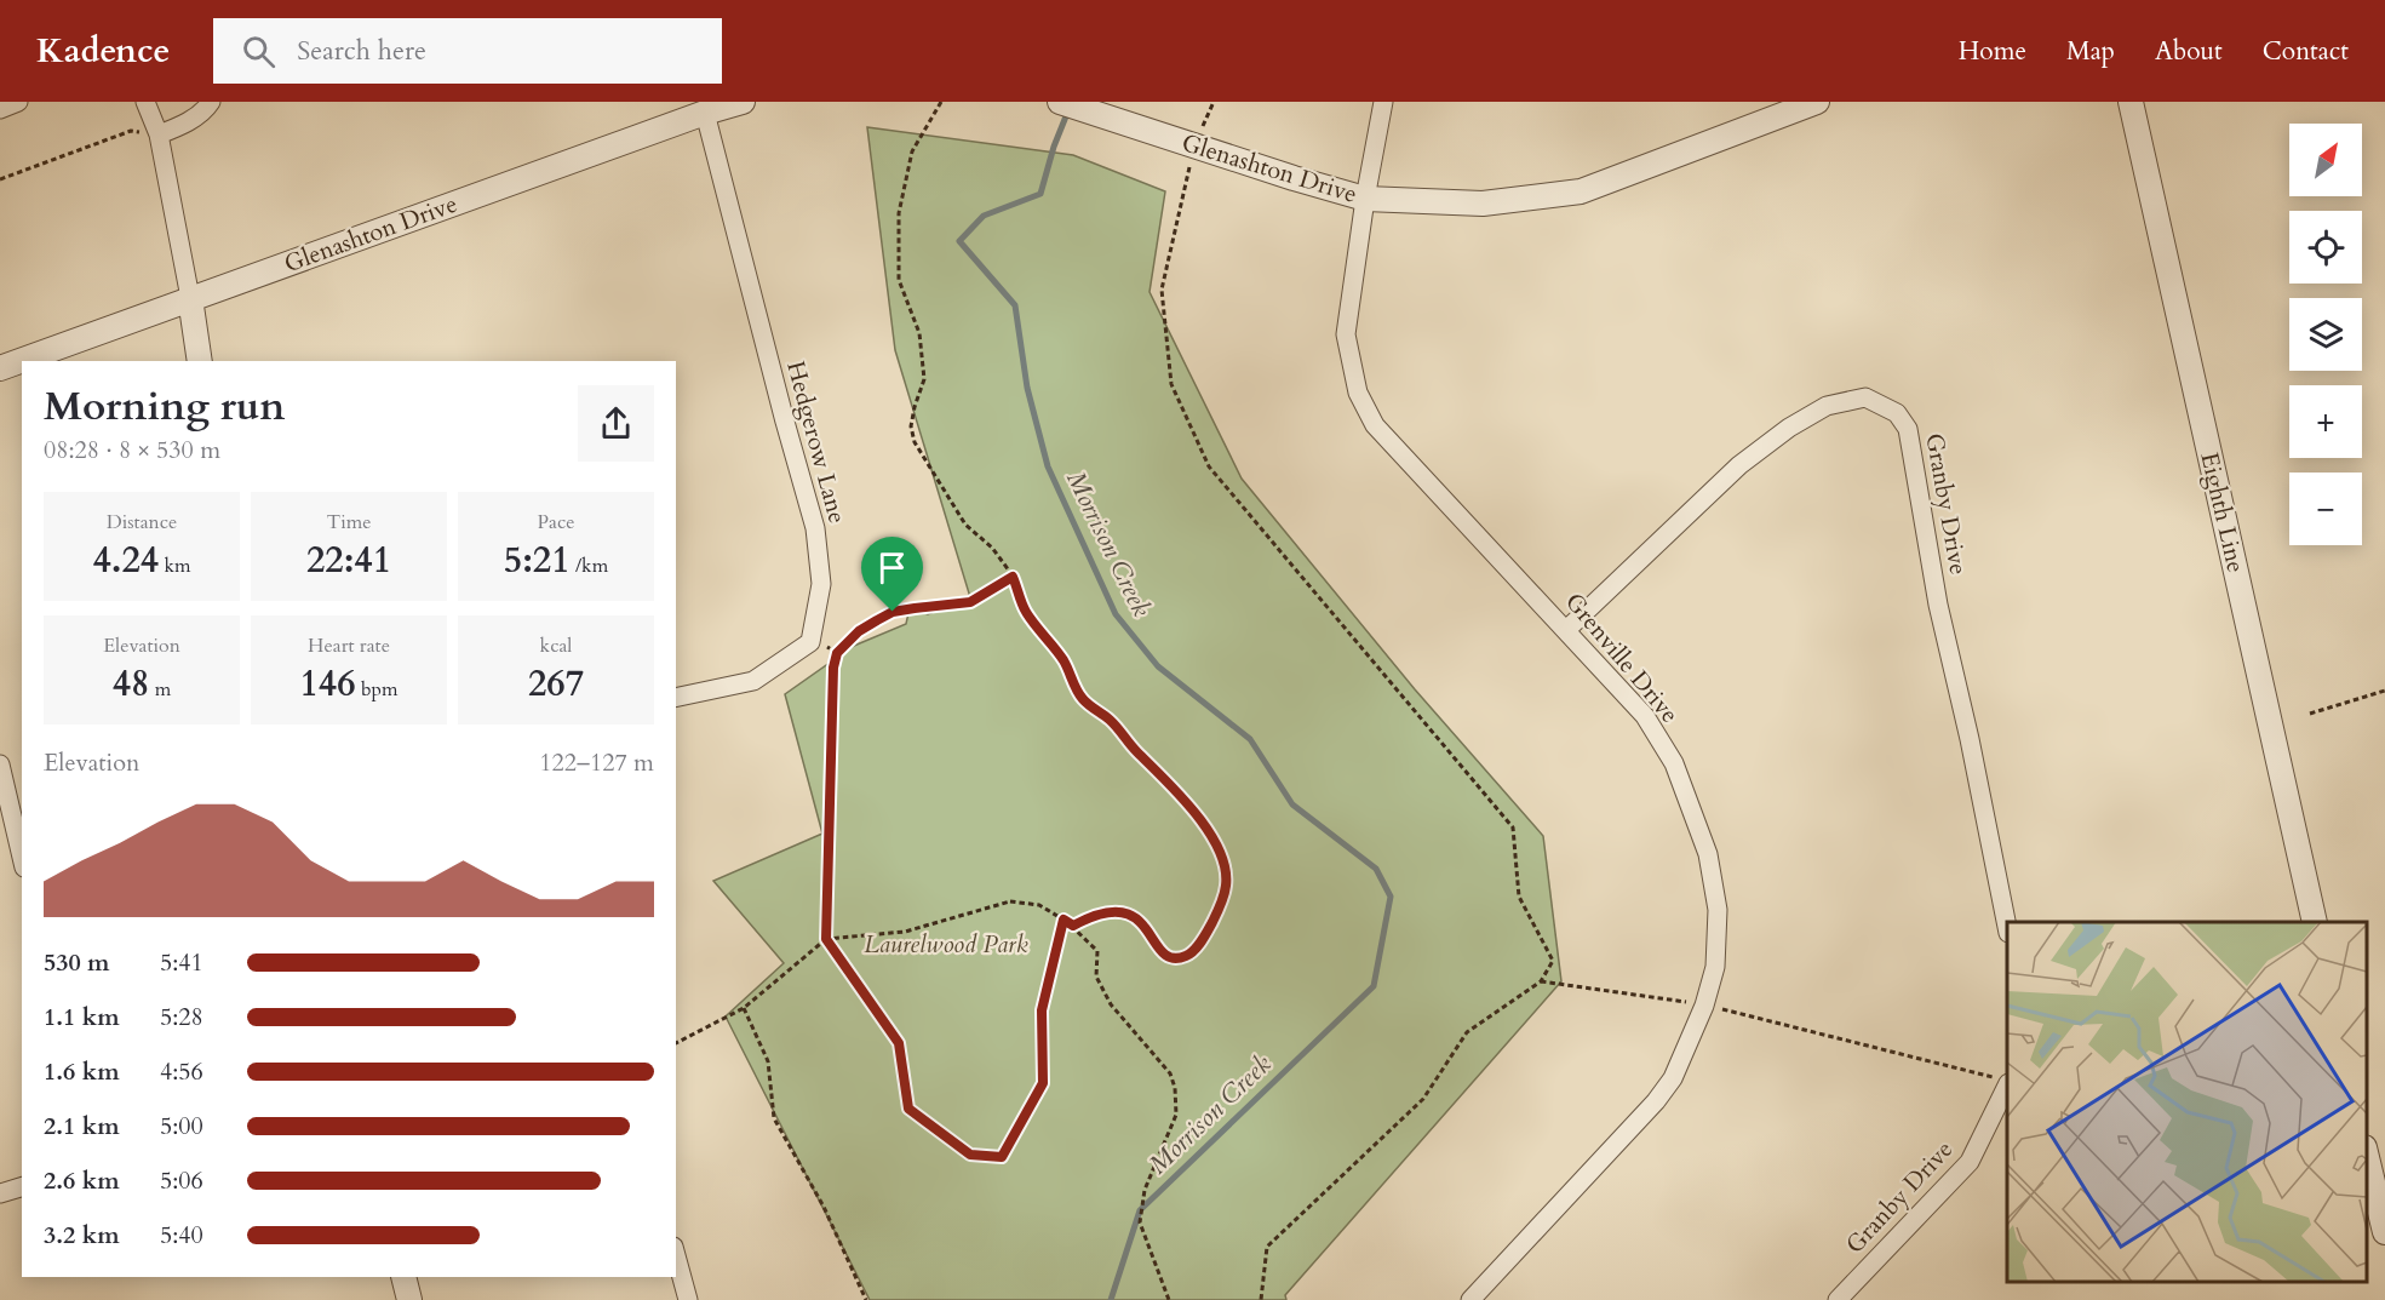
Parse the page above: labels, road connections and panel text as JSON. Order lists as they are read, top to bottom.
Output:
{
  "streets": {
    "street": [
      "Glenashton Drive",
      "Hedgerow Lane",
      "Granby Drive",
      "Eighth Line",
      "Grenville Drive"
    ]
  },
  "crossings": [
    ["Glenashton Drive", "Hedgerow Lane"],
    ["Glenashton Drive", "Grenville Drive"],
    ["Granby Drive", "Grenville Drive"]
  ],
  "water": ["Morrison Creek"],
  "parks": ["Laurelwood Park"],
  "north": "top right",
  "page": {
    "header": "Kadence",
    "search": "Search here",
    "nav": [
      "Home",
      "Map",
      "About",
      "Contact"
    ],
    "map_buttons": ["+", "−"],
    "heading": ["Morning run", "08:28 · 8 × 530 m"],
    "stats": [
      ["Distance", "4.24 km"],
      ["Time", "22:41"],
      ["Pace", "5:21 /km"],
      ["Elevation", "48 m"],
      ["Heart rate", "146 bpm"],
      ["kcal", "267"]
    ],
    "chart": ["Elevation", "122–127 m"],
    "list": [
      {
        "name": "530 m",
        "note": "5:41"
      },
      {
        "name": "1.1 km",
        "note": "5:28"
      },
      {
        "name": "1.6 km",
        "note": "4:56"
      },
      {
        "name": "2.1 km",
        "note": "5:00"
      },
      {
        "name": "2.6 km",
        "note": "5:06"
      },
      {
        "name": "3.2 km",
        "note": "5:40"
      }
    ]
  }
}
